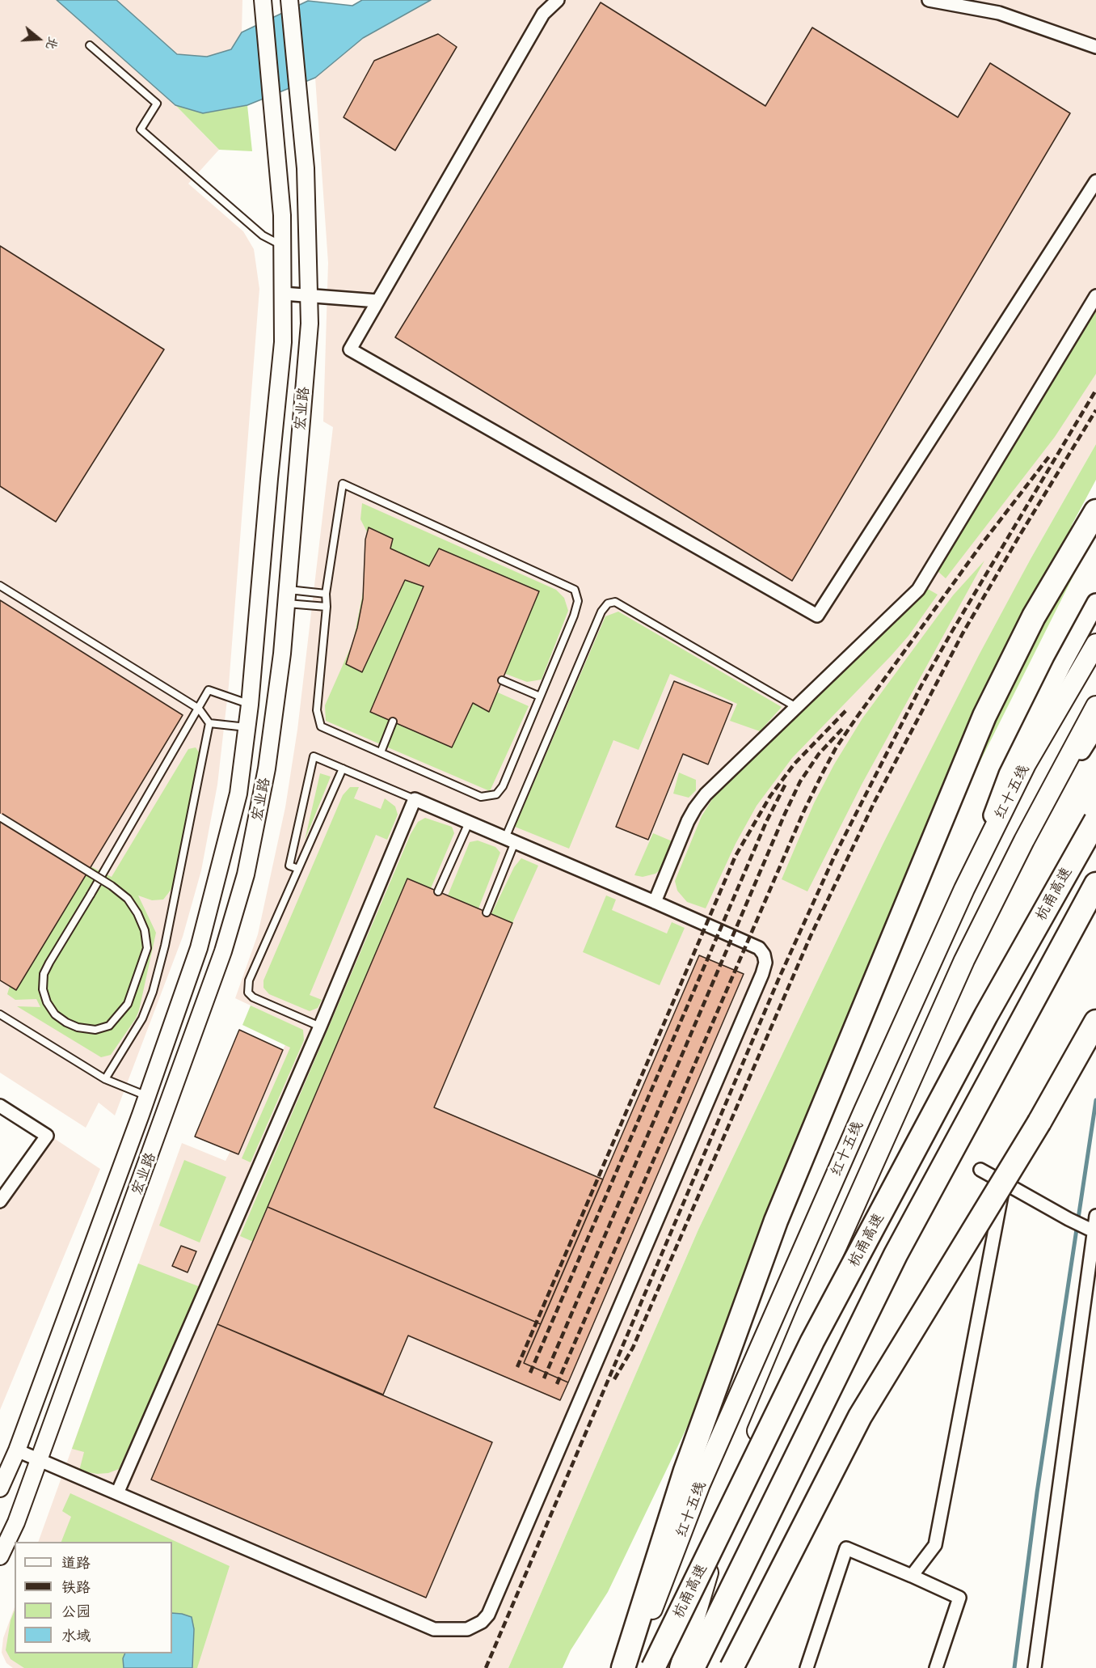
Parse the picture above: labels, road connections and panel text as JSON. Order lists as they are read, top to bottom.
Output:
{
  "streets": {
    "highway": ["杭甬高速"],
    "main road": ["红十五线"],
    "street": ["宏业路"]
  },
  "legend": [
    "道路",
    "铁路",
    "公园",
    "水域"
  ],
  "north": "right"
}
